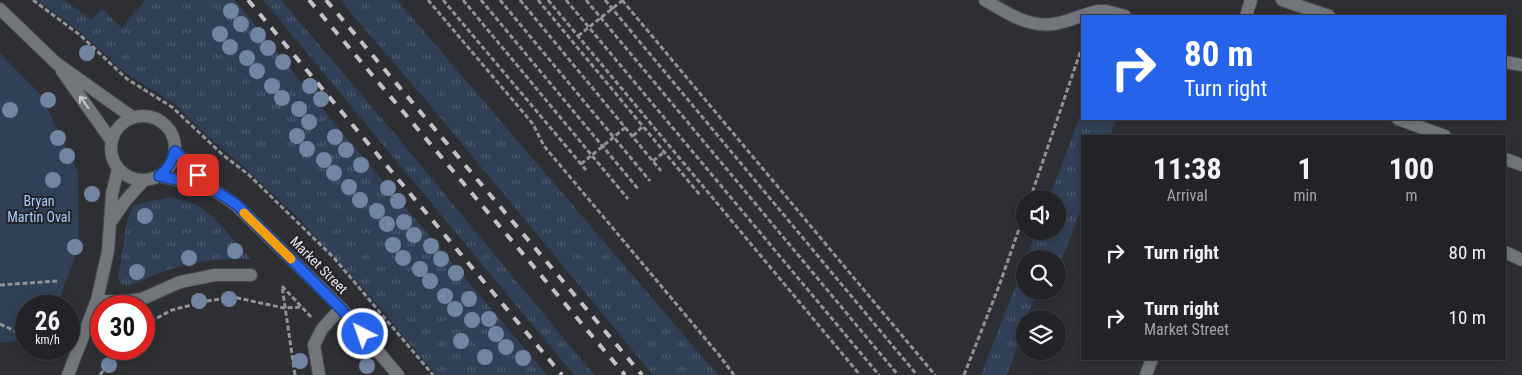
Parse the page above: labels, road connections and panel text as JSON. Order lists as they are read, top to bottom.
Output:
{
  "streets": {
    "street": ["Market Street"]
  },
  "parks": ["Bryan Martin Oval"],
  "page": {
    "turn": ["80 m", "Turn right"],
    "eta": [
      "11:38",
      "Arrival",
      "1",
      "min",
      "100",
      "m"
    ],
    "list": [
      {
        "name": "Turn right",
        "value": "80 m"
      },
      {
        "name": "Turn right",
        "note": "Market Street",
        "value": "10 m"
      }
    ],
    "speed": "26 km/h",
    "limit": "30"
  }
}
